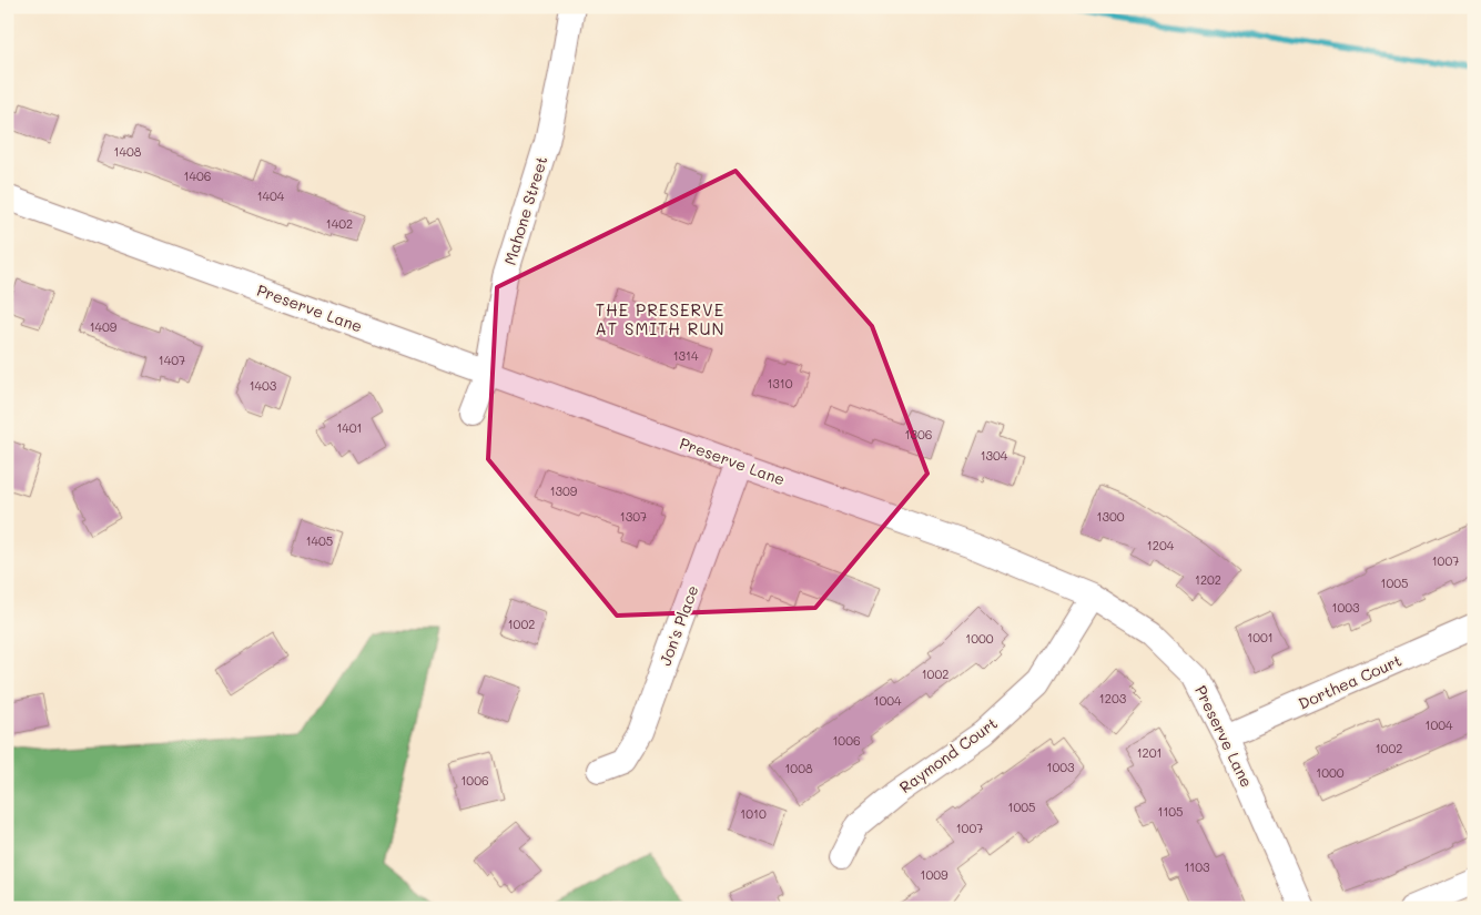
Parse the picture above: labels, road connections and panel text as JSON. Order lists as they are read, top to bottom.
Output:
{
  "streets": {
    "street": [
      "Mahone Street",
      "Preserve Lane",
      "Jon's Place",
      "Dorthea Court",
      "Raymond Court"
    ]
  },
  "crossings": [
    ["Mahone Street", "Preserve Lane"],
    ["Preserve Lane", "Jon's Place"],
    ["Preserve Lane", "Dorthea Court"],
    ["Preserve Lane", "Raymond Court"]
  ],
  "districts": ["THE PRESERVE AT SMITH RUN"],
  "house_numbers": [
    "1408",
    "1406",
    "1404",
    "1402",
    "1409",
    "1314",
    "1407",
    "1310",
    "1403",
    "1401",
    "1306",
    "1304",
    "1309",
    "1307",
    "1300",
    "1405",
    "1204",
    "1007",
    "1202",
    "1005",
    "1003",
    "1002",
    "1001",
    "1000",
    "1002",
    "1203",
    "1004",
    "1004",
    "1006",
    "1002",
    "1201",
    "1003",
    "1008",
    "1000",
    "1006",
    "1005",
    "1105",
    "1010",
    "1007",
    "1103",
    "1009"
  ]
}
